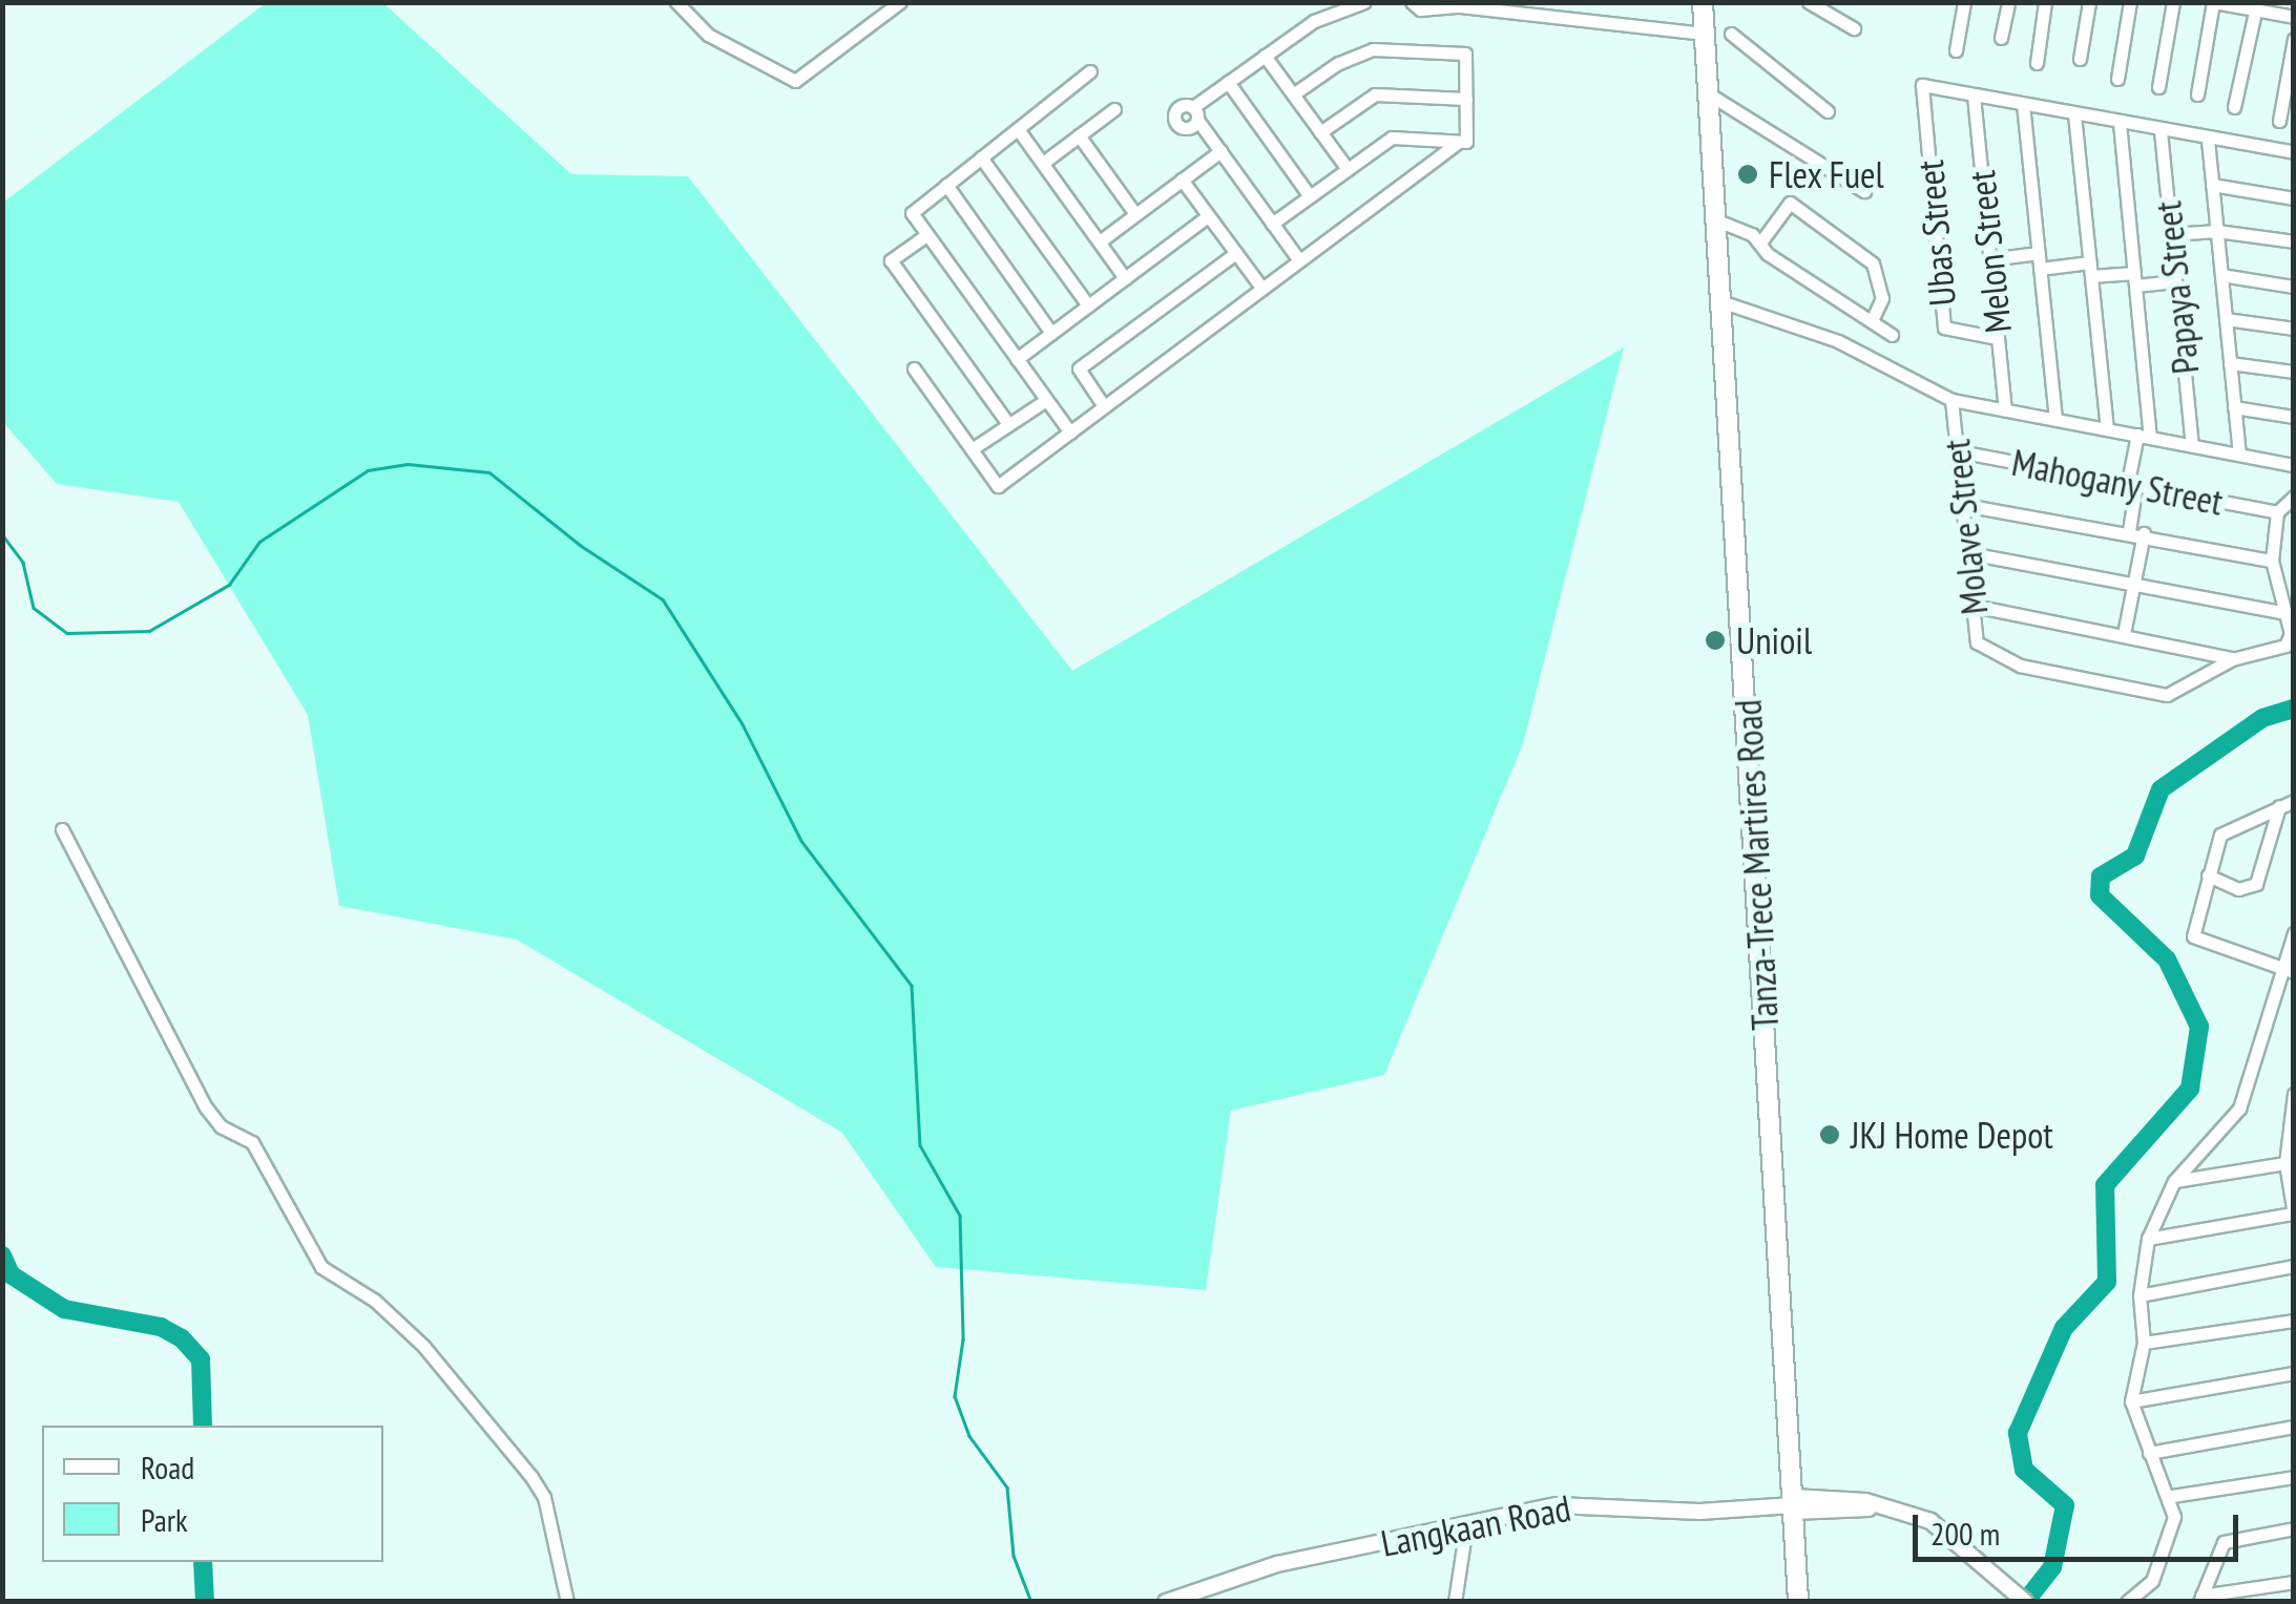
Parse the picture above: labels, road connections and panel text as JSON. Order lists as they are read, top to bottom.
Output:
{
  "streets": {
    "main road": ["Tanza-Trece Martires Road"],
    "street": [
      "Ubas Street",
      "Melon Street",
      "Papaya Street",
      "Mahogany Street",
      "Molave Street",
      "Langkaan Road"
    ]
  },
  "crossings": [
    ["Ubas Street", "Melon Street"],
    ["Mahogany Street", "Molave Street"],
    ["Tanza-Trece Martires Road", "Langkaan Road"]
  ],
  "places": ["Flex Fuel", "Unioil", "JKJ Home Depot"],
  "legend": ["Road", "Park"],
  "scale_bar": "200 m"
}
